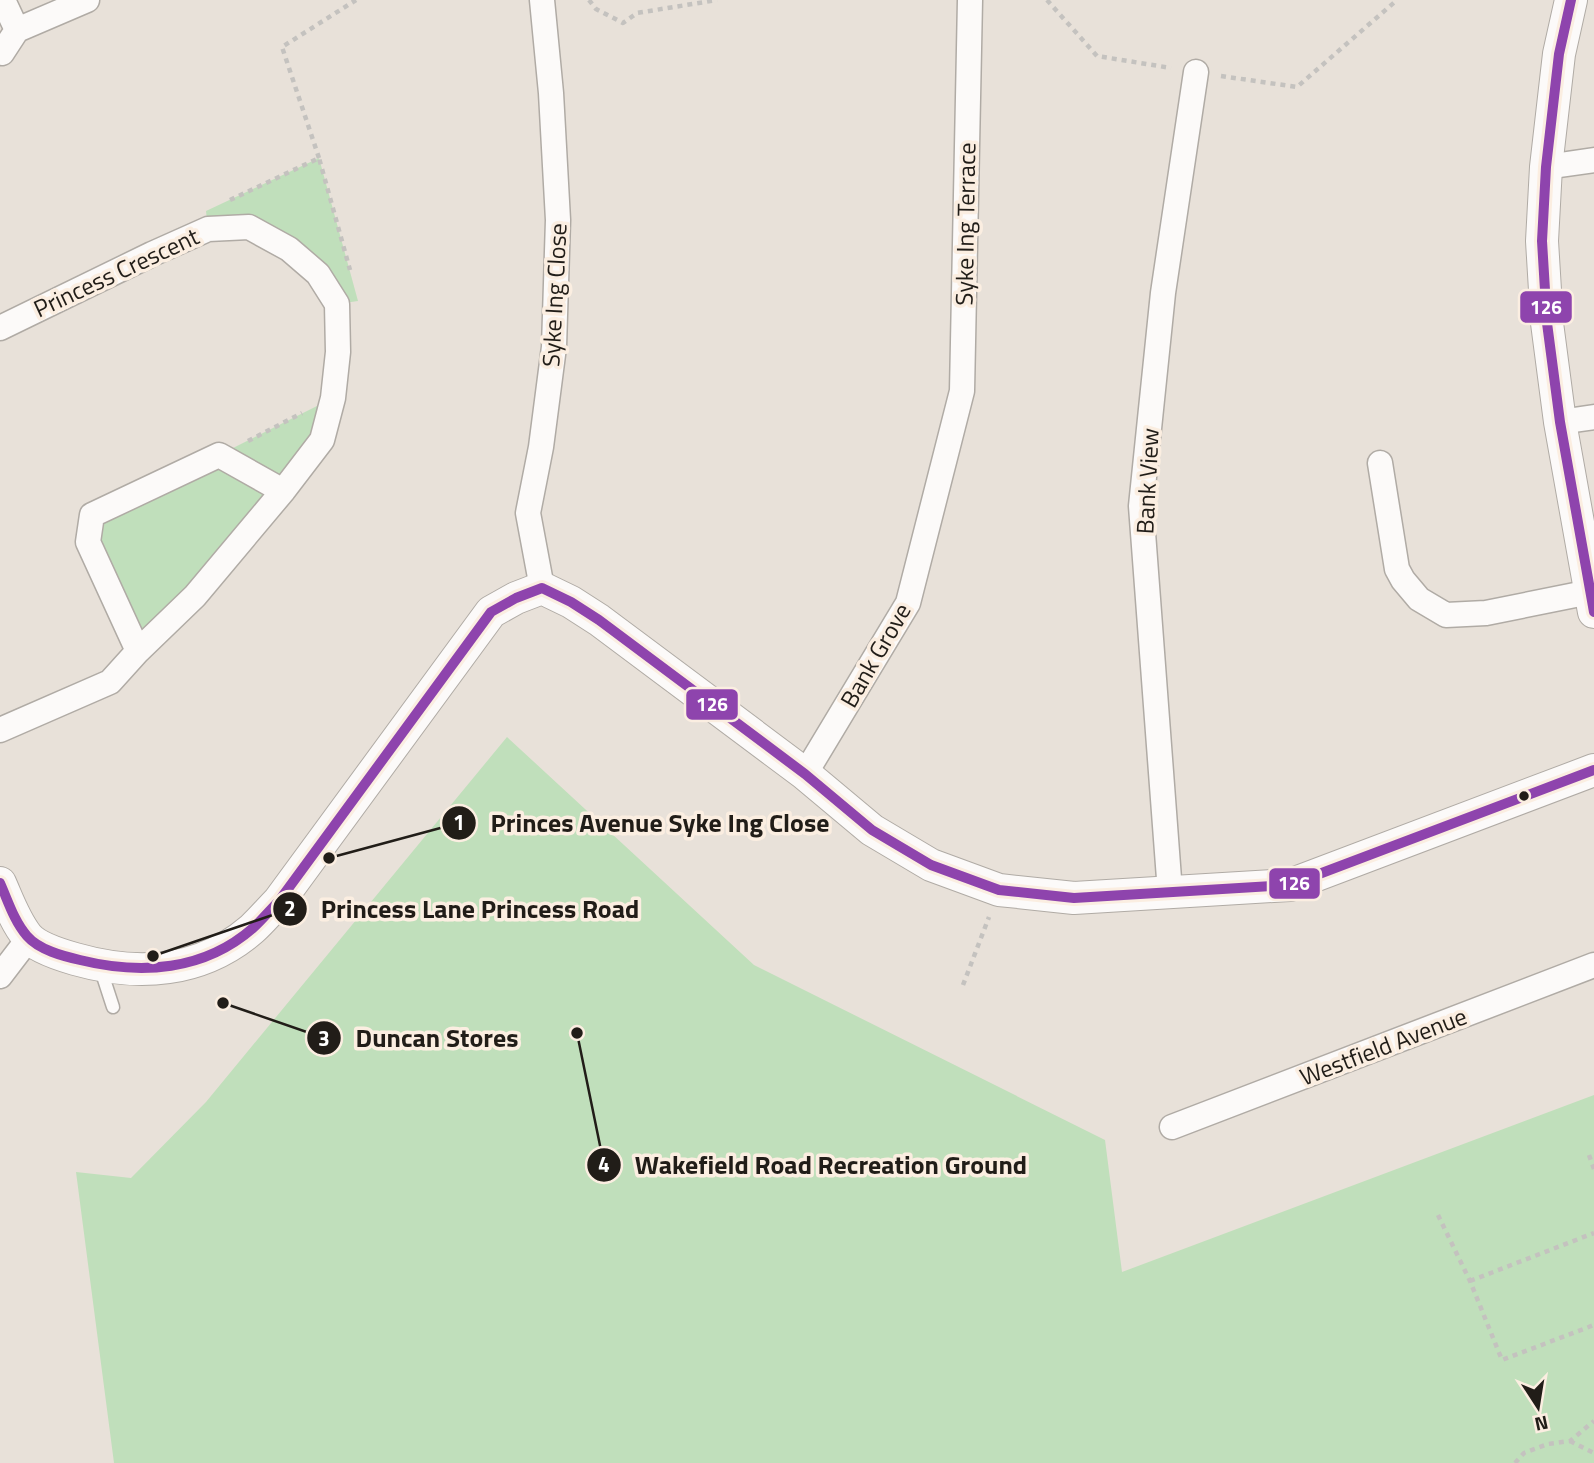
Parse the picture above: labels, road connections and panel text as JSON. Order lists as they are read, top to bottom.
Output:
{
  "streets": {
    "street": [
      "Syke Ing Terrace",
      "Princess Crescent",
      "Syke Ing Close",
      "Bank View",
      "Bank Grove",
      "Westfield Avenue"
    ]
  },
  "crossings": [
    ["Syke Ing Terrace", "Bank Grove"]
  ],
  "places": [
    "Princes Avenue Syke Ing Close",
    "Princess Lane Princess Road",
    "Duncan Stores",
    "Wakefield Road Recreation Ground"
  ],
  "lines": ["transit line 126"],
  "north": "bottom"
}
